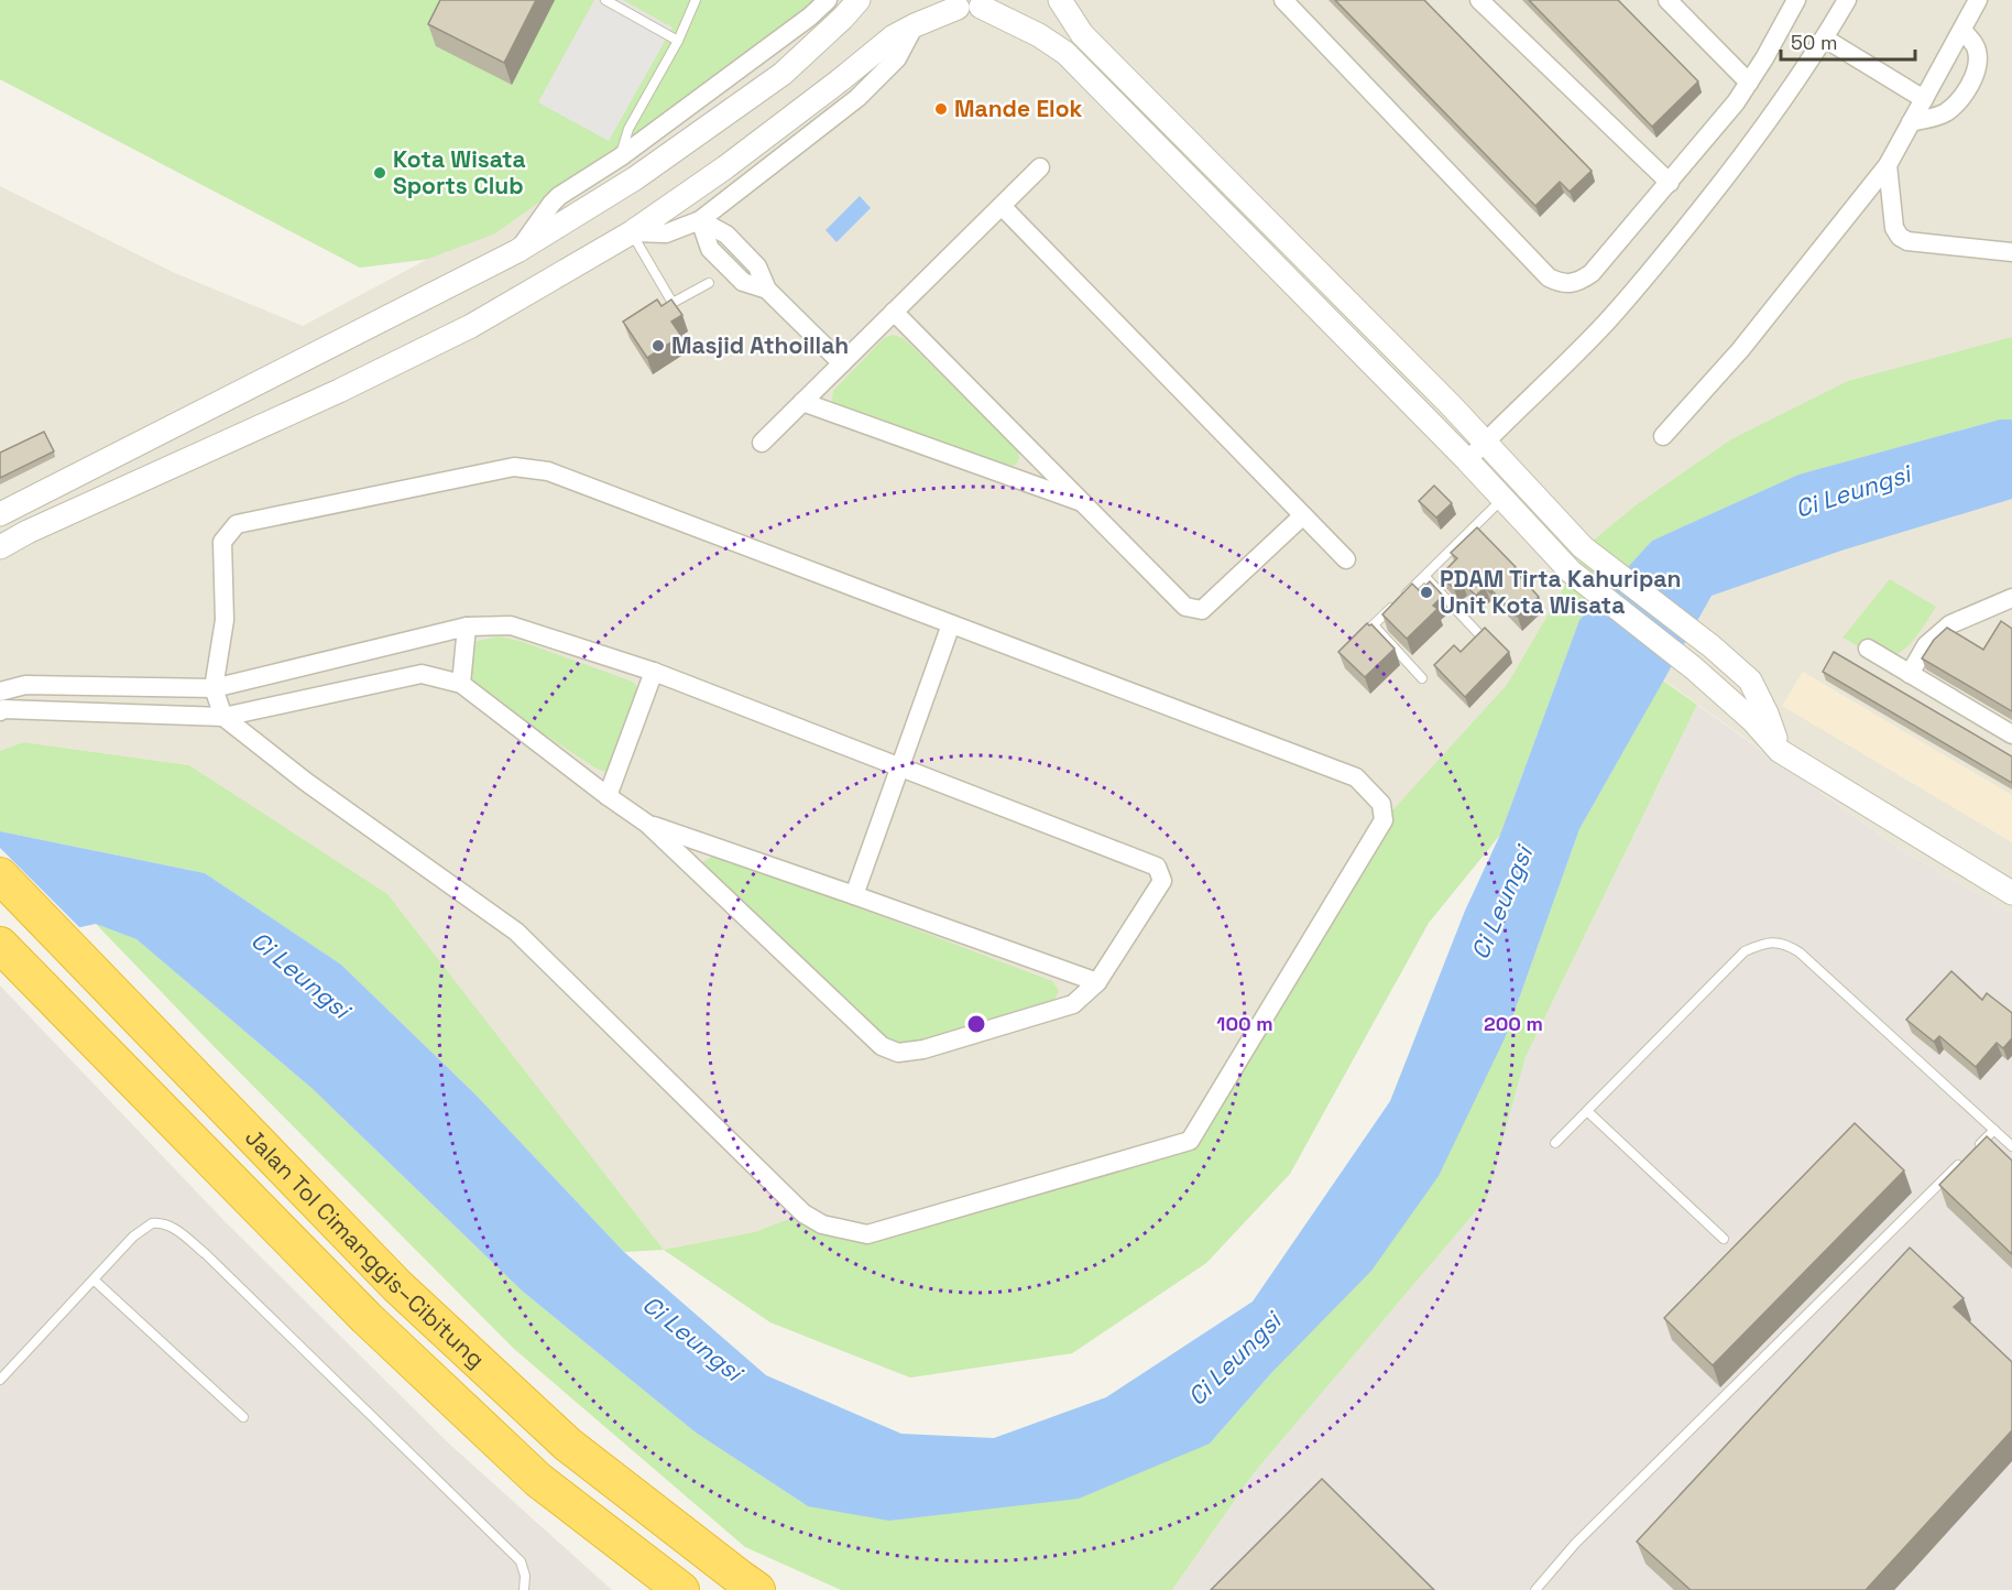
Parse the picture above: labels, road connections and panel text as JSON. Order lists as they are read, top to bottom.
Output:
{
  "streets": {
    "highway": ["Jalan Tol Cimanggis–Cibitung"]
  },
  "water": ["Ci Leungsi"],
  "places": [
    "Mande Elok",
    "Kota Wisata Sports Club",
    "Masjid Athoillah",
    "PDAM Tirta Kahuripan Unit Kota Wisata"
  ],
  "scale_bar": "50 m",
  "rings": ["100 m", "200 m"]
}
